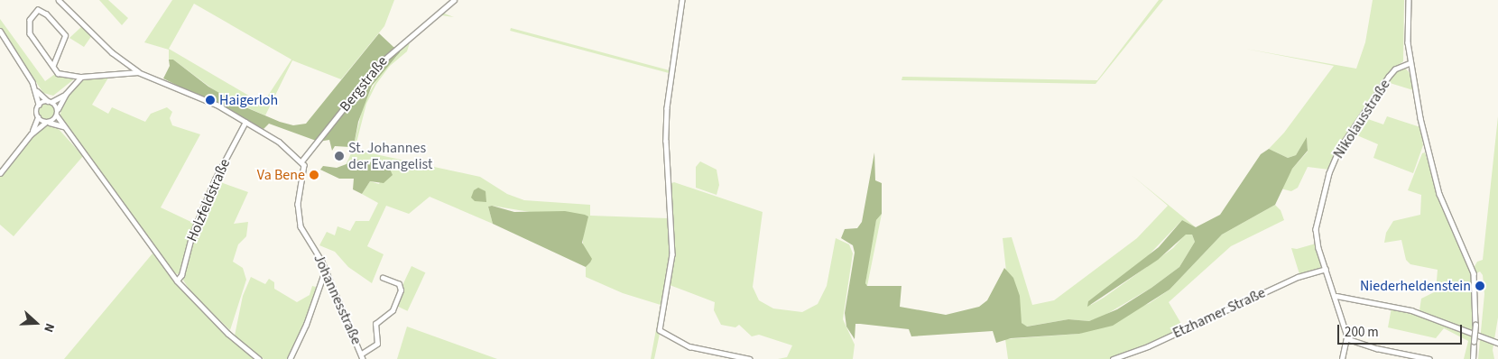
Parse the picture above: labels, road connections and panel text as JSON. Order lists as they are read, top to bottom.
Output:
{
  "streets": {
    "street": [
      "Bergstraße",
      "Nikolausstraße",
      "Holzfeldstraße",
      "Johannesstraße",
      "Etzhamer Straße"
    ]
  },
  "crossings": [
    ["Bergstraße", "Johannesstraße"],
    ["Nikolausstraße", "Etzhamer Straße"]
  ],
  "places": [
    "Haigerloh",
    "St. Johannes der Evangelist",
    "Va Bene",
    "Niederheldenstein"
  ],
  "scale_bar": "200 m",
  "north": "right"
}
